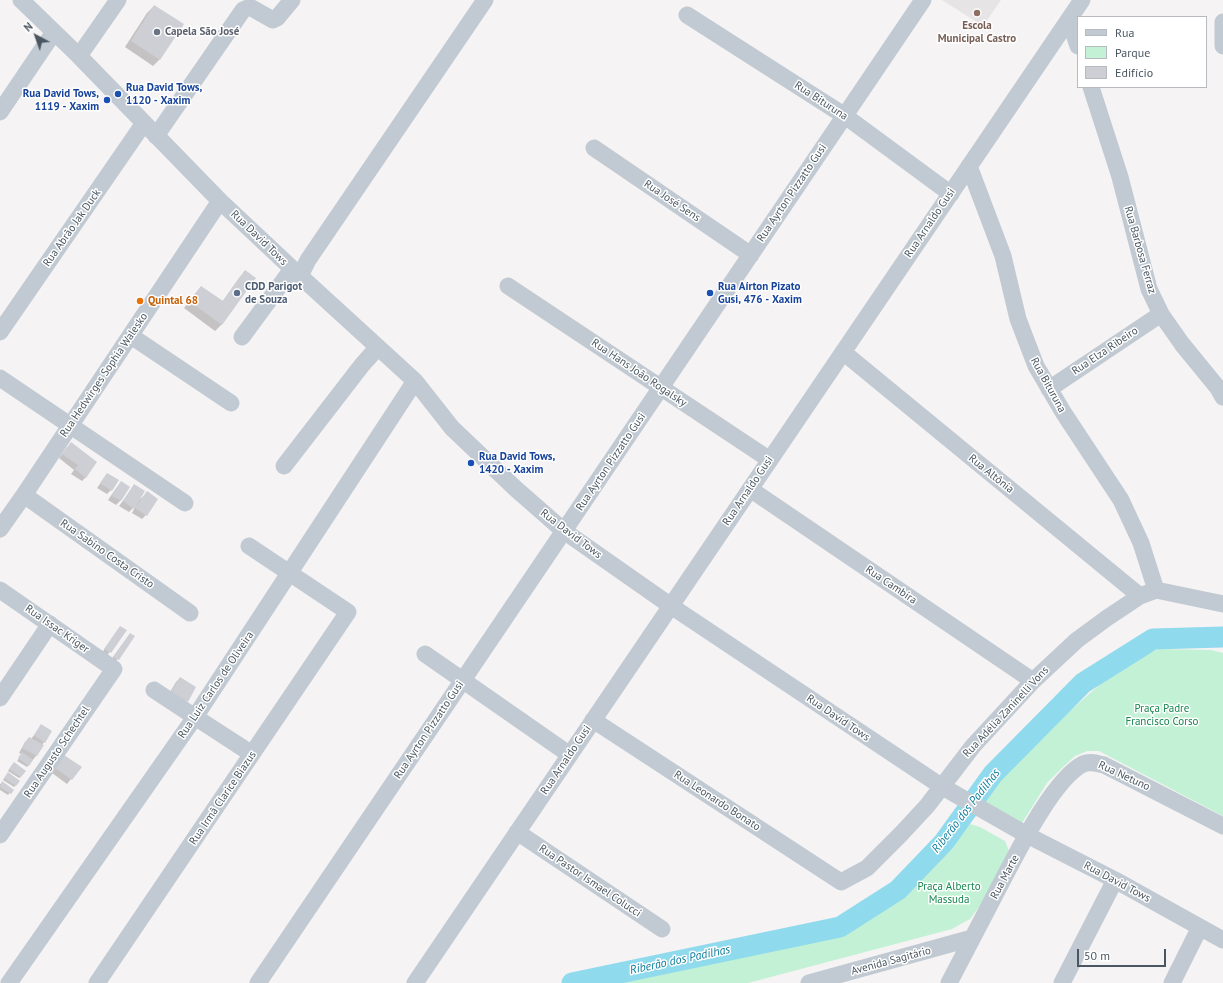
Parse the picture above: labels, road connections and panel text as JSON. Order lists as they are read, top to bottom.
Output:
{
  "streets": {
    "street": [
      "Rua Bituruna",
      "Rua Ayrton Pizzatto Gusi",
      "Rua José Sens",
      "Rua Arnaldo Gusi",
      "Rua Abrão Jak Duck",
      "Rua David Tows",
      "Rua Barbosa Ferraz",
      "Rua Elza Ribeiro",
      "Rua Hans João Rogalsky",
      "Rua Hedwirges Sophia Walesko",
      "Rua Altônia",
      "Rua Sabino Costa Cristo",
      "Rua Cambira",
      "Rua Issac Kriger",
      "Rua Luiz Carlos de Oliveira",
      "Rua Adélia Zaninelli Vons",
      "Rua Augusto Schechtel",
      "Rua Netuno",
      "Rua Irmã Clarice Biazus",
      "Rua Leonardo Bonato",
      "Rua Marte",
      "Rua Pastor Ismael Colucci",
      "Avenida Sagitário"
    ]
  },
  "crossings": [
    ["Rua Bituruna", "Rua Ayrton Pizzatto Gusi"],
    ["Rua Bituruna", "Rua Arnaldo Gusi"],
    ["Rua Bituruna", "Rua Elza Ribeiro"],
    ["Rua Bituruna", "Rua Altônia"],
    ["Rua Bituruna", "Rua Adélia Zaninelli Vons"],
    ["Rua Ayrton Pizzatto Gusi", "Rua José Sens"],
    ["Rua Ayrton Pizzatto Gusi", "Rua David Tows"],
    ["Rua Ayrton Pizzatto Gusi", "Rua Hans João Rogalsky"],
    ["Rua Arnaldo Gusi", "Rua David Tows"],
    ["Rua Arnaldo Gusi", "Rua Hans João Rogalsky"],
    ["Rua Arnaldo Gusi", "Rua Altônia"],
    ["Rua Arnaldo Gusi", "Rua Cambira"],
    ["Rua Arnaldo Gusi", "Rua Leonardo Bonato"],
    ["Rua Arnaldo Gusi", "Rua Pastor Ismael Colucci"],
    ["Rua Abrão Jak Duck", "Rua David Tows"],
    ["Rua David Tows", "Rua Hedwirges Sophia Walesko"],
    ["Rua David Tows", "Rua Luiz Carlos de Oliveira"],
    ["Rua David Tows", "Rua Adélia Zaninelli Vons"],
    ["Rua David Tows", "Rua Netuno"],
    ["Rua David Tows", "Rua Marte"],
    ["Rua Barbosa Ferraz", "Rua Elza Ribeiro"],
    ["Rua Hedwirges Sophia Walesko", "Rua Sabino Costa Cristo"],
    ["Rua Altônia", "Rua Adélia Zaninelli Vons"],
    ["Rua Cambira", "Rua Adélia Zaninelli Vons"],
    ["Rua Issac Kriger", "Rua Augusto Schechtel"],
    ["Rua Luiz Carlos de Oliveira", "Rua Irmã Clarice Biazus"],
    ["Rua Adélia Zaninelli Vons", "Rua Leonardo Bonato"],
    ["Rua Netuno", "Rua Marte"],
    ["Rua Marte", "Avenida Sagitário"]
  ],
  "water": ["Riberão dos Padilhas"],
  "parks": ["Praça Padre Francisco Corso", "Praça Alberto Massuda"],
  "places": [
    "Escola Municipal Castro",
    "Capela São José",
    "Rua David Tows, 1120 - Xaxim",
    "Rua David Tows, 1119 - Xaxim",
    "CDD Parigot de Souza",
    "Rua Aírton Pizato Gusi, 476 - Xaxim",
    "Quintal 68",
    "Rua David Tows, 1420 - Xaxim"
  ],
  "legend": ["Rua", "Parque", "Edifício"],
  "scale_bar": "50 m",
  "north": "top left"
}
